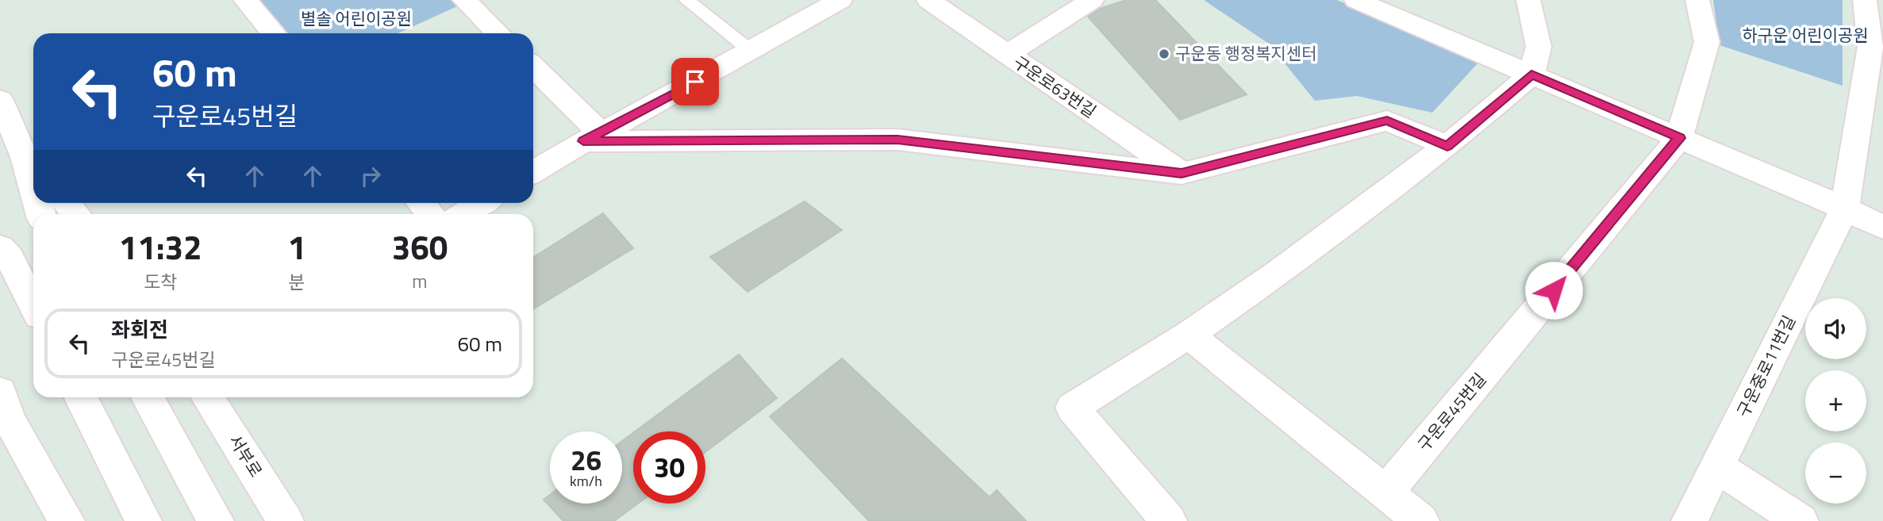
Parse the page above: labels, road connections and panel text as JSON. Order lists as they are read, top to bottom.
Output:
{
  "streets": {
    "street": [
      "구운로63번길",
      "구운중로11번길",
      "구운로45번길",
      "서부로"
    ]
  },
  "parks": ["별솔 어린이공원", "하구운 어린이공원"],
  "places": ["구운동 행정복지센터"],
  "page": {
    "turn": ["60 m", "구운로45번길"],
    "eta": [
      "11:32",
      "도착",
      "1",
      "분",
      "360",
      "m"
    ],
    "map_buttons": ["+", "−"],
    "list": [
      {
        "name": "좌회전",
        "note": "구운로45번길",
        "value": "60 m"
      }
    ],
    "speed": "26 km/h",
    "limit": "30"
  }
}
